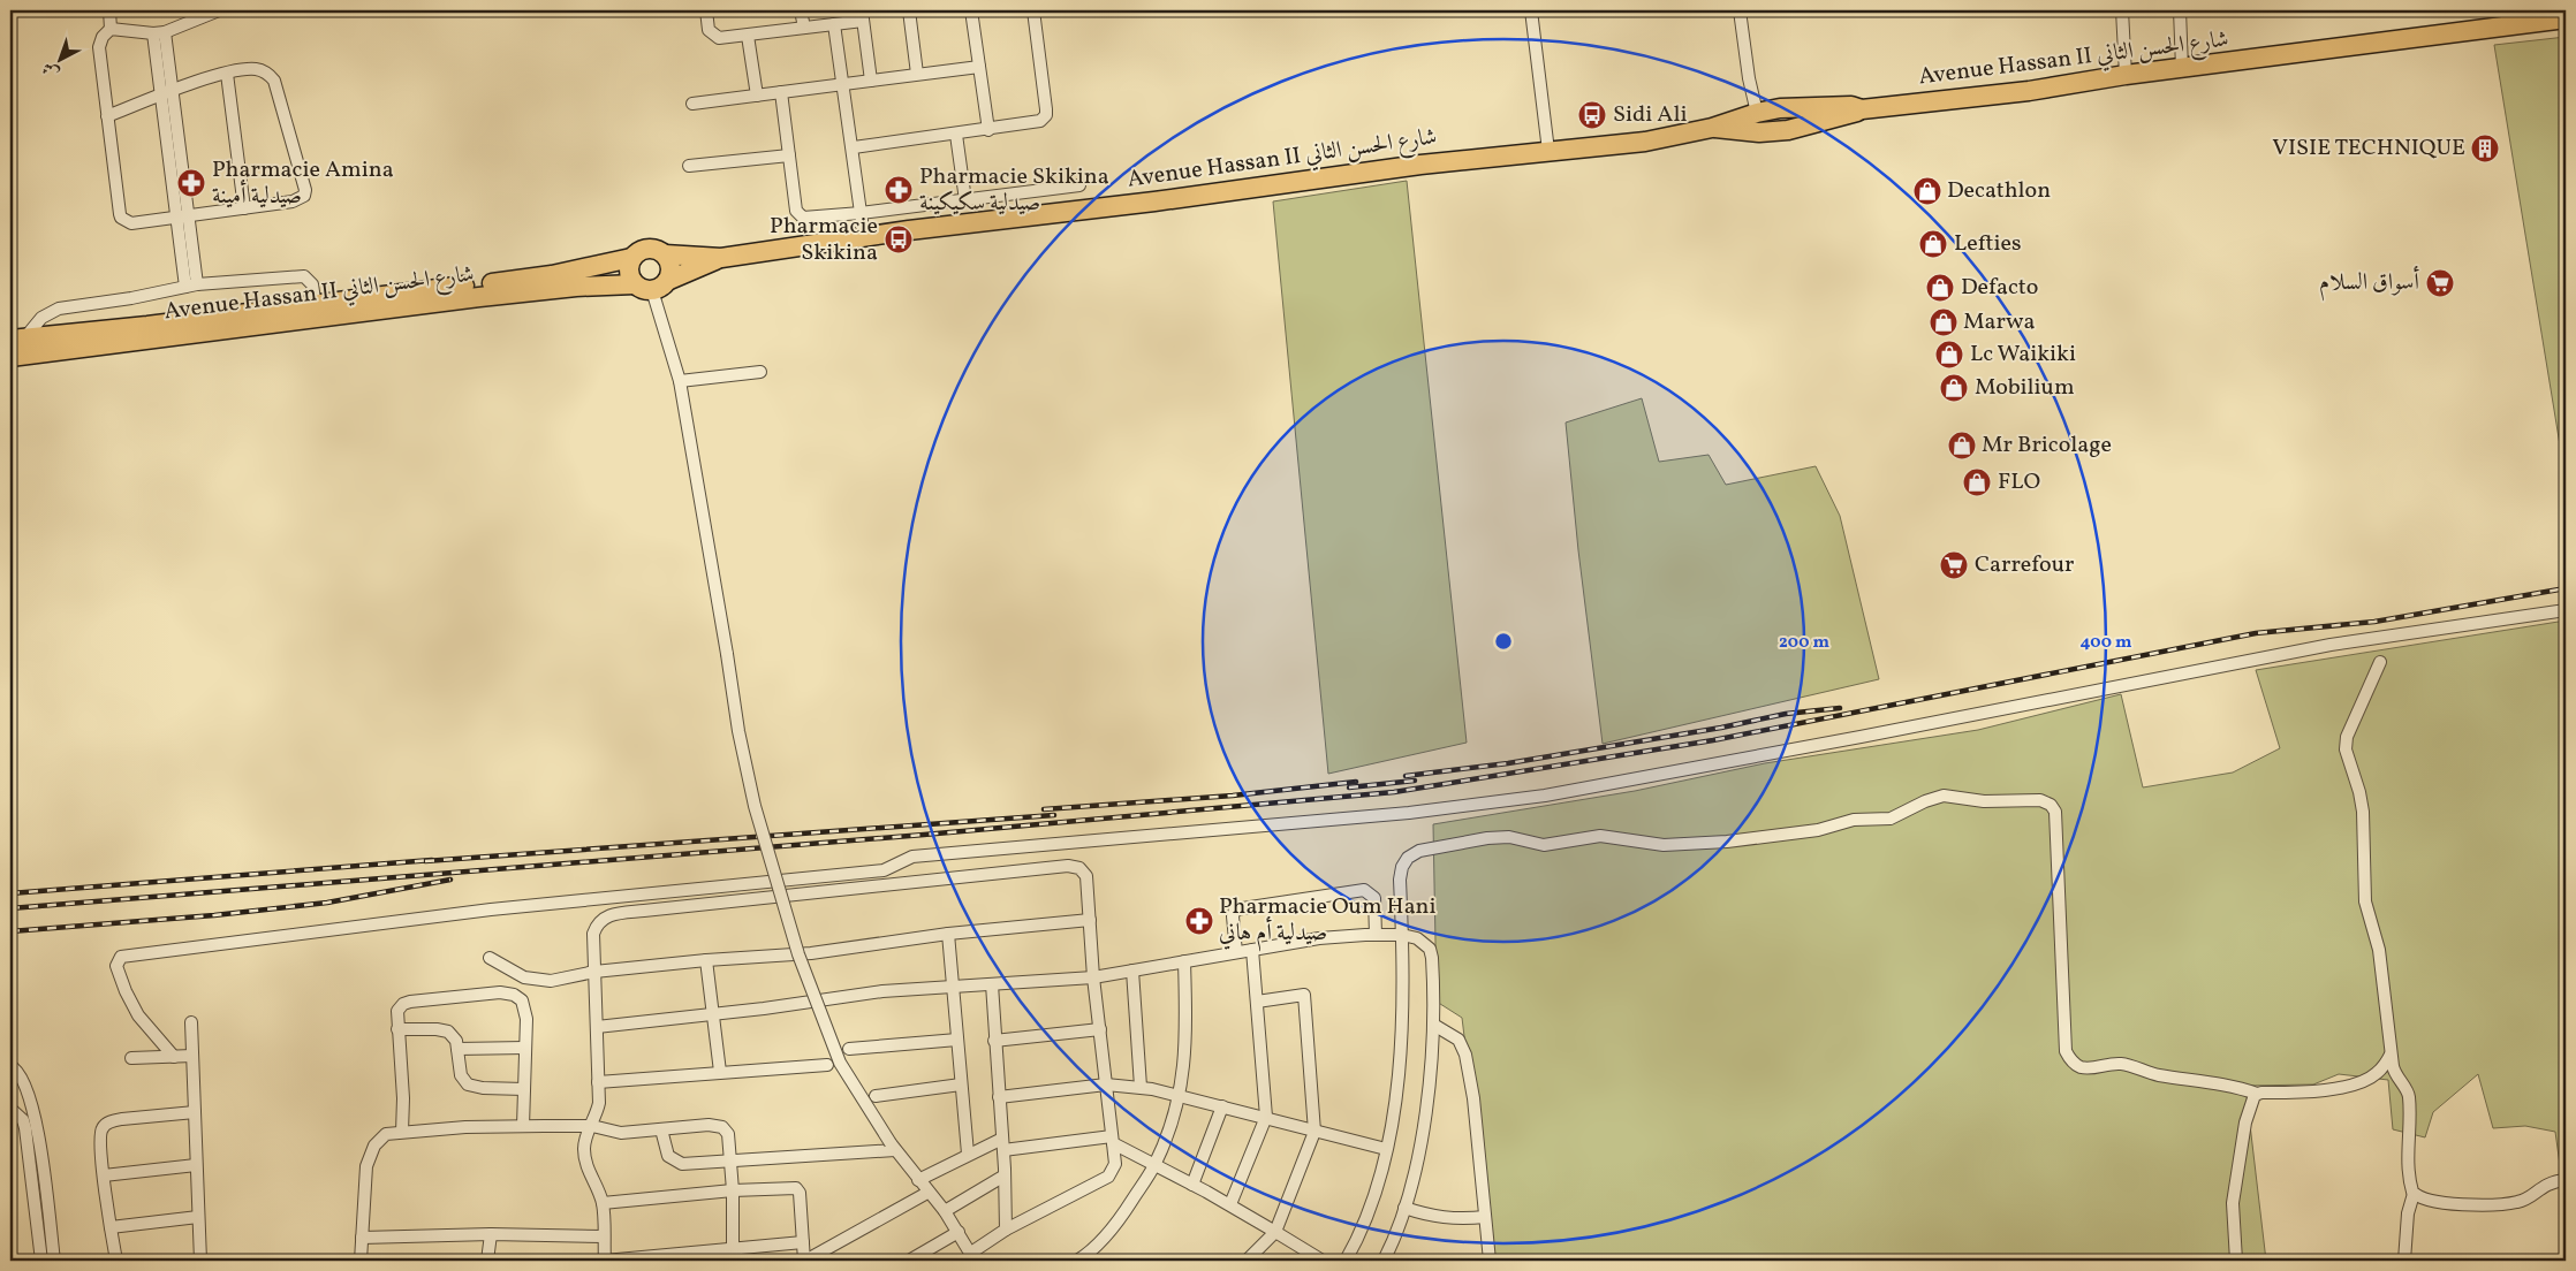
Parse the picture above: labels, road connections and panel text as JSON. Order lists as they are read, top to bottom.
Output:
{
  "streets": {
    "main road": ["Avenue Hassan II شارع الحسن الثاني"]
  },
  "places": {
    "bus stop": ["Sidi Ali", "Pharmacie Skikina"],
    "building": ["VISIE TECHNIQUE"],
    "pharmacy": ["Pharmacie Amina صيدلية أمينة", "Pharmacie Skikina صيدلية سكيكينة", "Pharmacie Oum Hani صيدلية أم هاني"],
    "shop": [
      "Decathlon",
      "Lefties",
      "Defacto",
      "Marwa",
      "Lc Waikiki",
      "Mobilium",
      "Mr Bricolage",
      "FLO"
    ],
    "supermarket": ["أسواق السلام", "Carrefour"]
  },
  "north": "bottom left",
  "rings": ["200 m", "400 m"]
}
